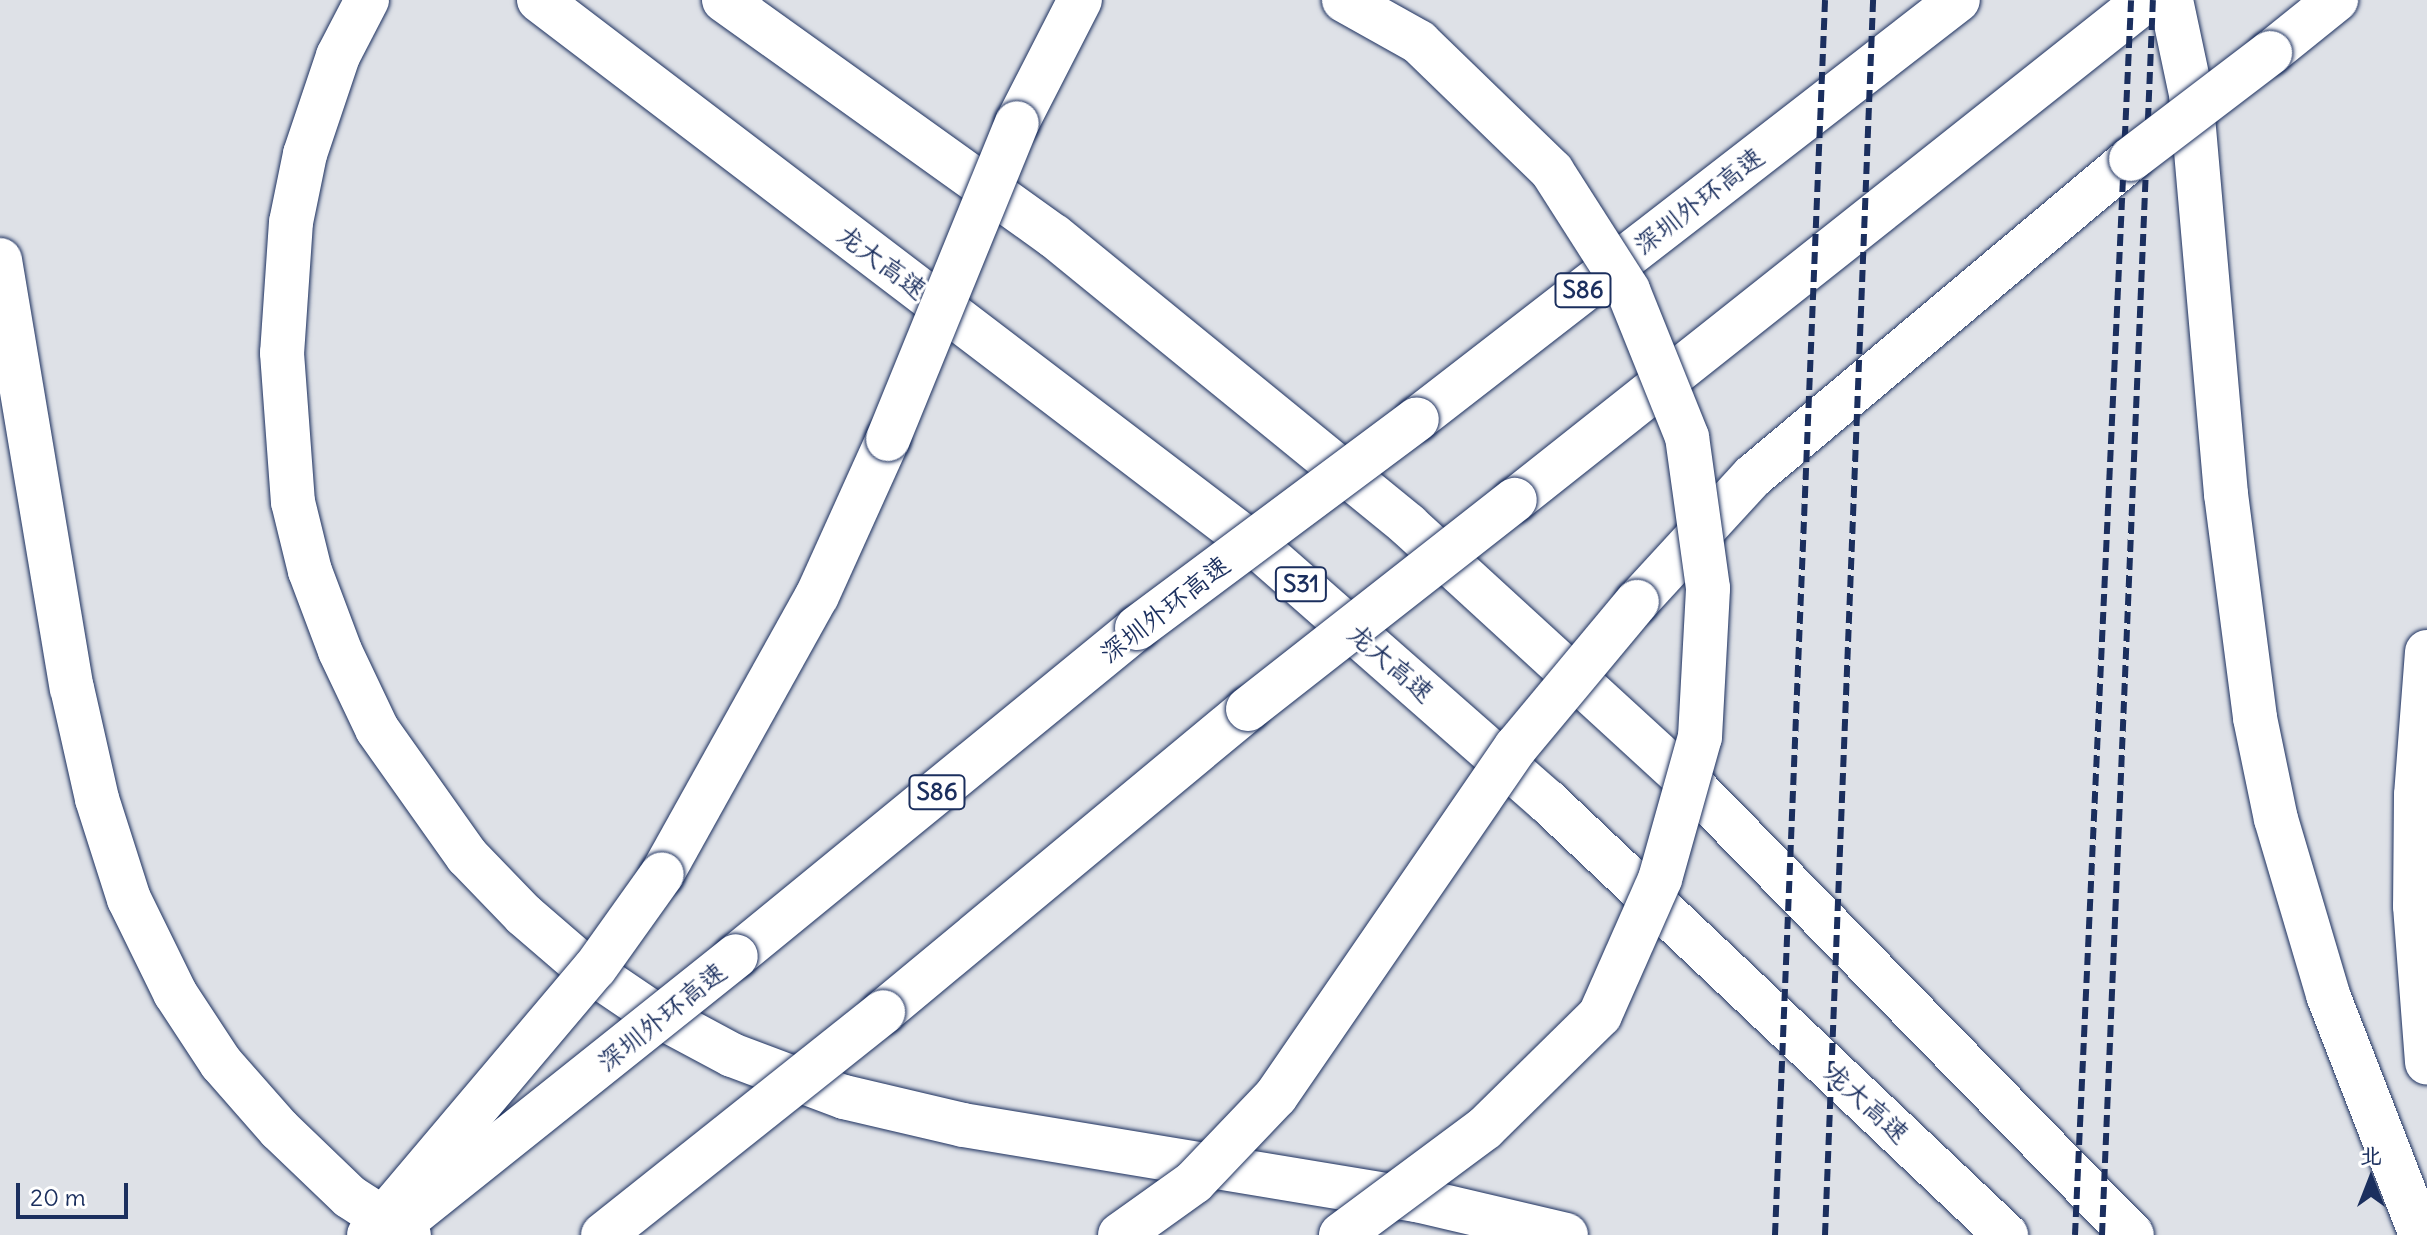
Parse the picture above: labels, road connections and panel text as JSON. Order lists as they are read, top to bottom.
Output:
{
  "streets": {
    "highway": [
      "深圳外环高速",
      "龙大高速",
      "S86",
      "S31"
    ]
  },
  "scale_bar": "20 m",
  "north": "top"
}
